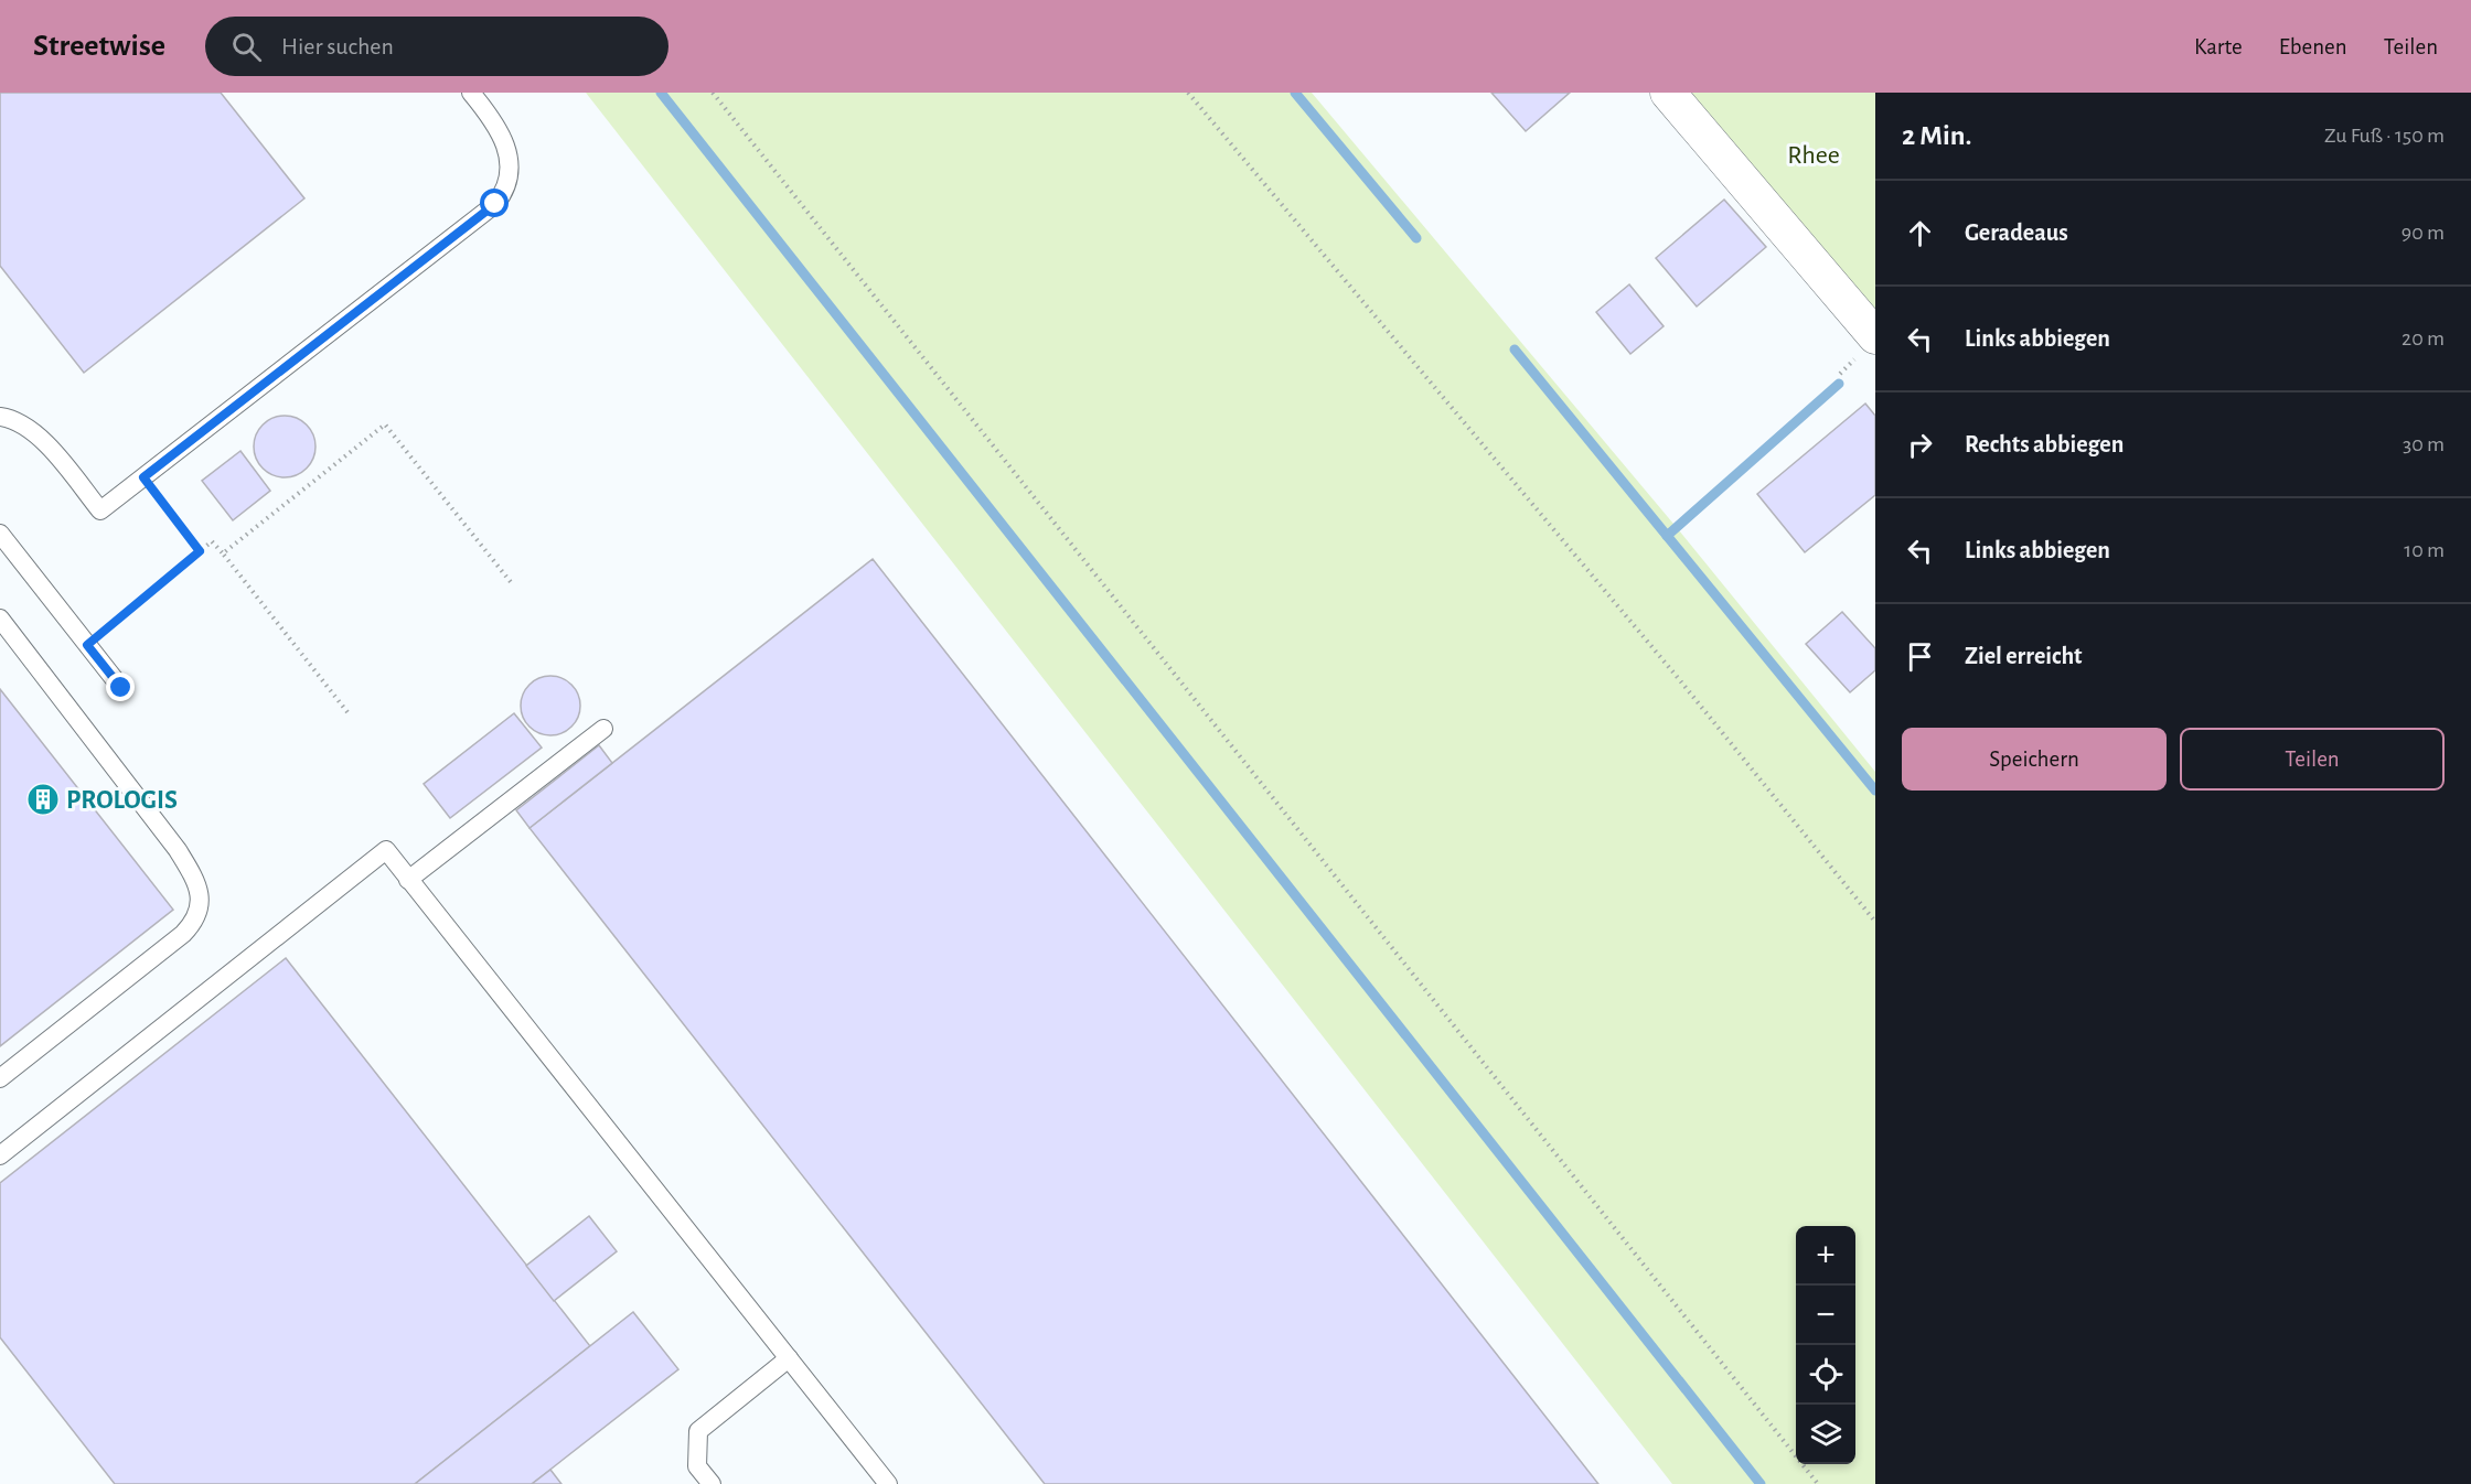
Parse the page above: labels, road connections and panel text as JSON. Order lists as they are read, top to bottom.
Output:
{
  "parks": ["Rhee"],
  "places": {
    "building": ["PROLOGIS"]
  },
  "page": {
    "header": "Streetwise",
    "search": "Hier suchen",
    "nav": ["Karte", "Ebenen", "Teilen"],
    "heading": ["2 Min.", "Zu Fuß · 150 m"],
    "list": [
      ["Geradeaus", "90 m"],
      ["Links abbiegen", "20 m"],
      ["Rechts abbiegen", "30 m"],
      ["Links abbiegen", "10 m"],
      "Ziel erreicht"
    ],
    "buttons": ["Speichern", "Teilen"],
    "map_buttons": ["+", "−"]
  }
}
